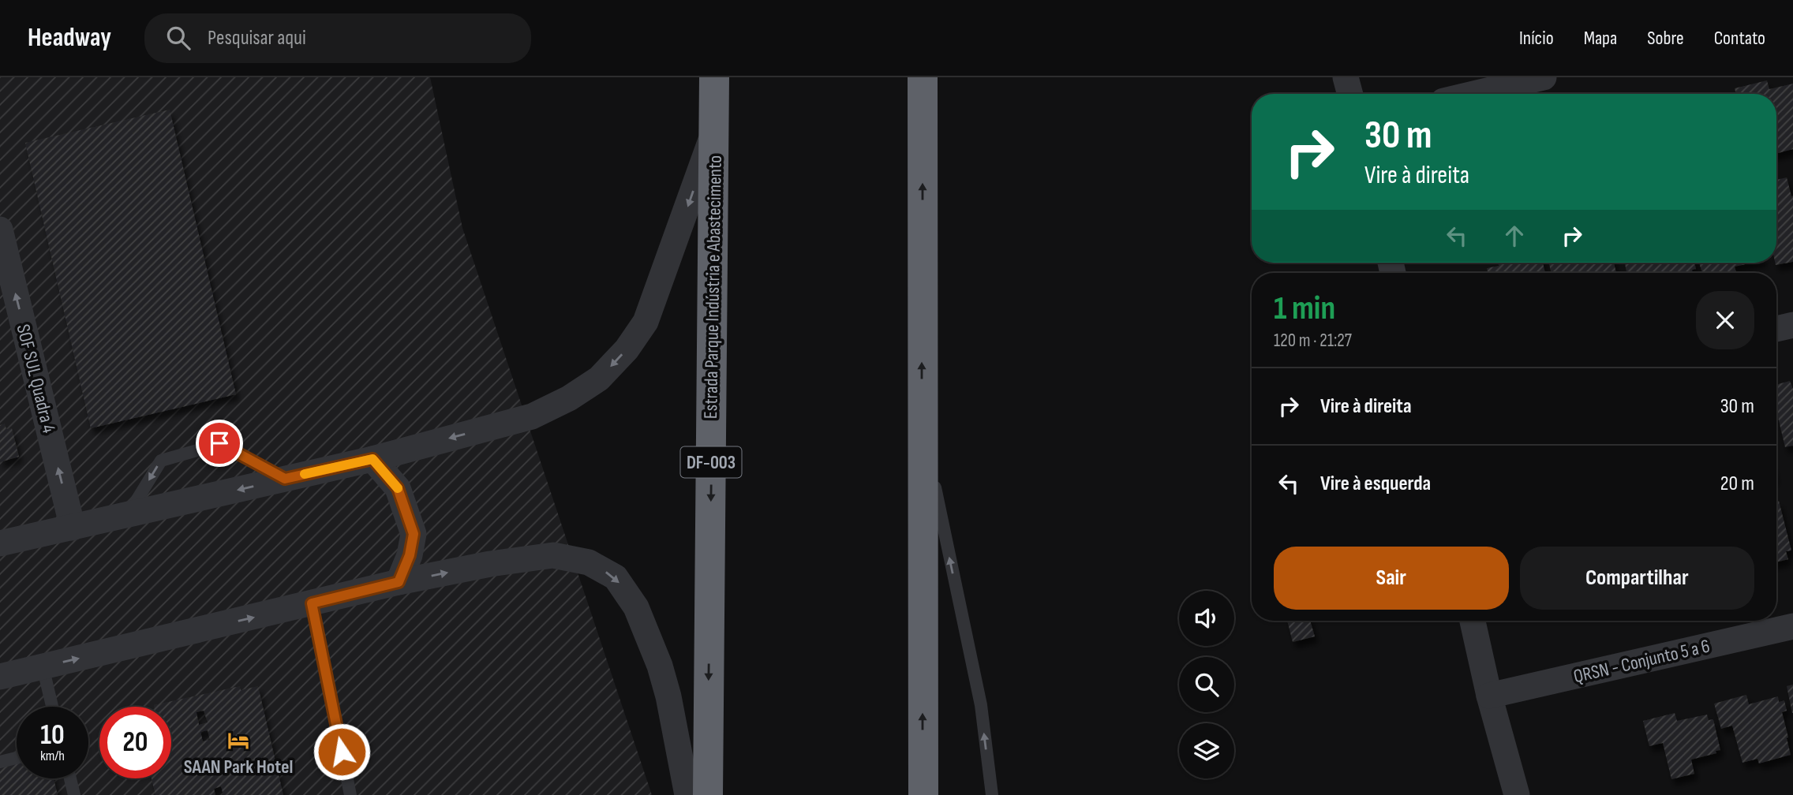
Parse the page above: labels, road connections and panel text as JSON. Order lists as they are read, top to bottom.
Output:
{
  "streets": {
    "highway": ["Estrada Parque Indústria e Abastecimento", "DF-003"],
    "street": ["SOF SUL Quadra 4", "QRSN - Conjunto 5 a 6"]
  },
  "one_way": ["SOF SUL Quadra 4"],
  "places": {
    "hotel": ["SAAN Park Hotel"]
  },
  "page": {
    "header": "Headway",
    "search": "Pesquisar aqui",
    "nav": [
      "Início",
      "Mapa",
      "Sobre",
      "Contato"
    ],
    "turn": ["30 m", "Vire à direita"],
    "heading": ["1 min", "120 m · 21:27"],
    "list": [
      {
        "name": "Vire à direita",
        "value": "30 m"
      },
      {
        "name": "Vire à esquerda",
        "value": "20 m"
      }
    ],
    "buttons": ["Sair", "Compartilhar"],
    "speed": "10 km/h",
    "limit": "20"
  }
}
